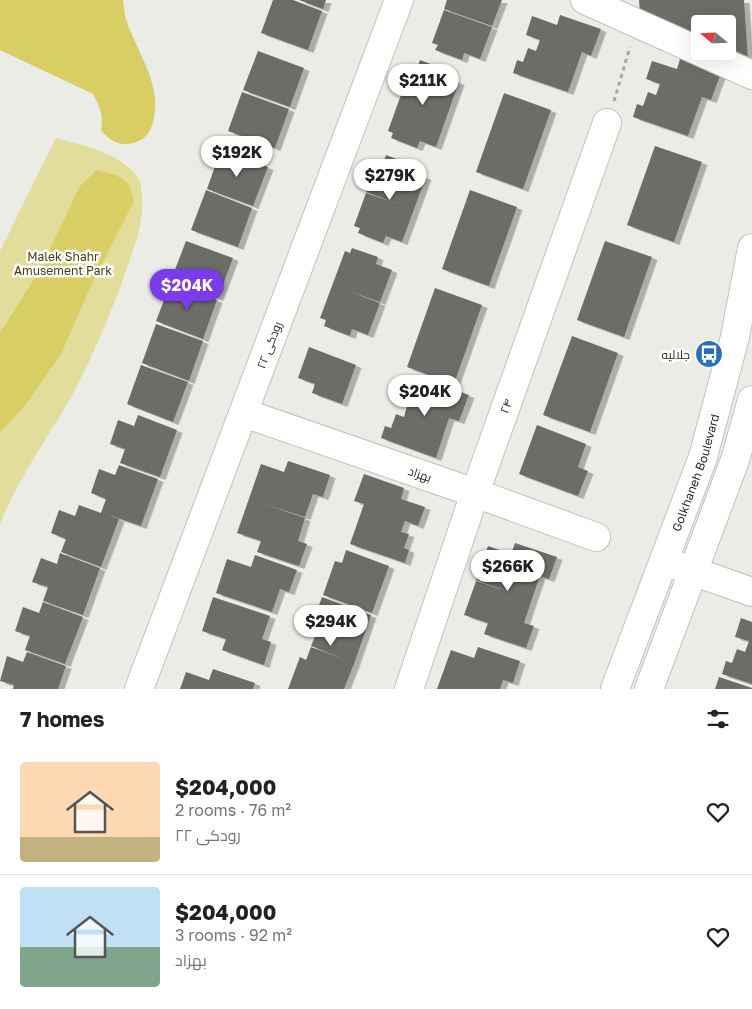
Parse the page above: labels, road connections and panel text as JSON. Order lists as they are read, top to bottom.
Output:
{
  "streets": {
    "street": [
      "رودکی ۲۲",
      "۲۴",
      "Golkhaneh Boulevard",
      "بهزاد"
    ]
  },
  "crossings": [
    ["رودکی ۲۲", "بهزاد"],
    ["۲۴", "بهزاد"]
  ],
  "parks": ["Malek Shahr Amusement Park"],
  "places": {
    "bus stop": ["جلالیه"]
  },
  "north": "left",
  "page": {
    "price": [
      "$211K",
      "$192K",
      "$279K",
      "$204K",
      "$204K",
      "$266K",
      "$294K"
    ],
    "heading": "7 homes",
    "list": [
      {
        "name": "$204,000",
        "note": "2 rooms · 76 m² · رودکی ۲۲"
      },
      {
        "name": "$204,000",
        "note": "3 rooms · 92 m² · بهزاد"
      }
    ]
  }
}
